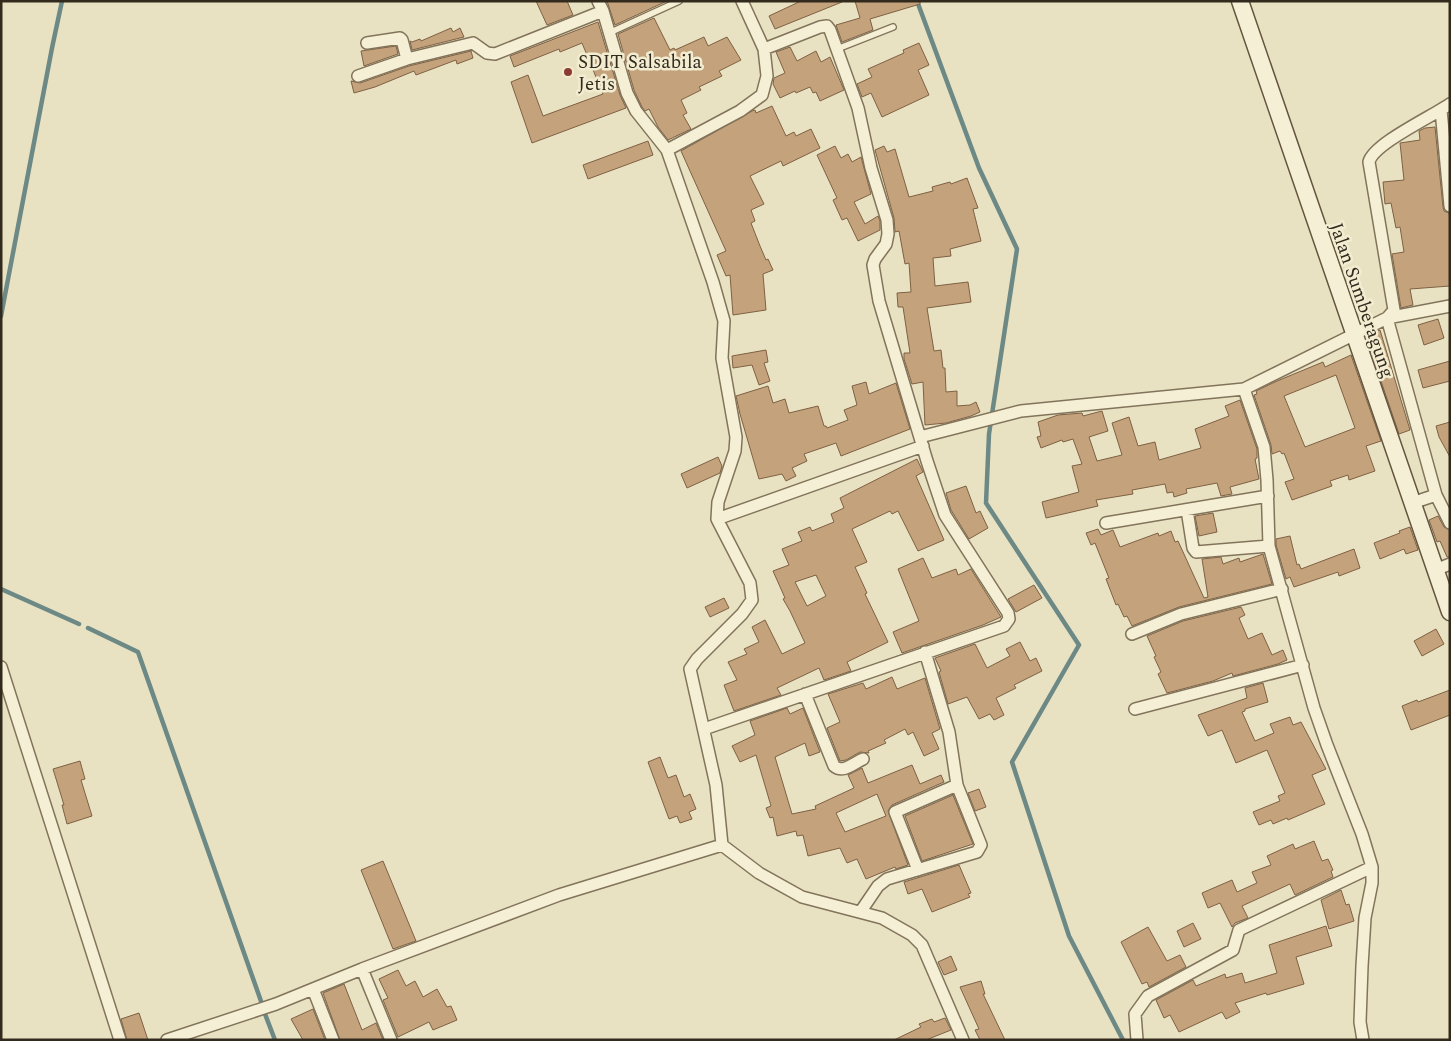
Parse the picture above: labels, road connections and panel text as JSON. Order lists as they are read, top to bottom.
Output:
{
  "streets": {
    "street": ["Jalan Sumberagung"]
  },
  "places": ["SDIT Salsabila Jetis"]
}
